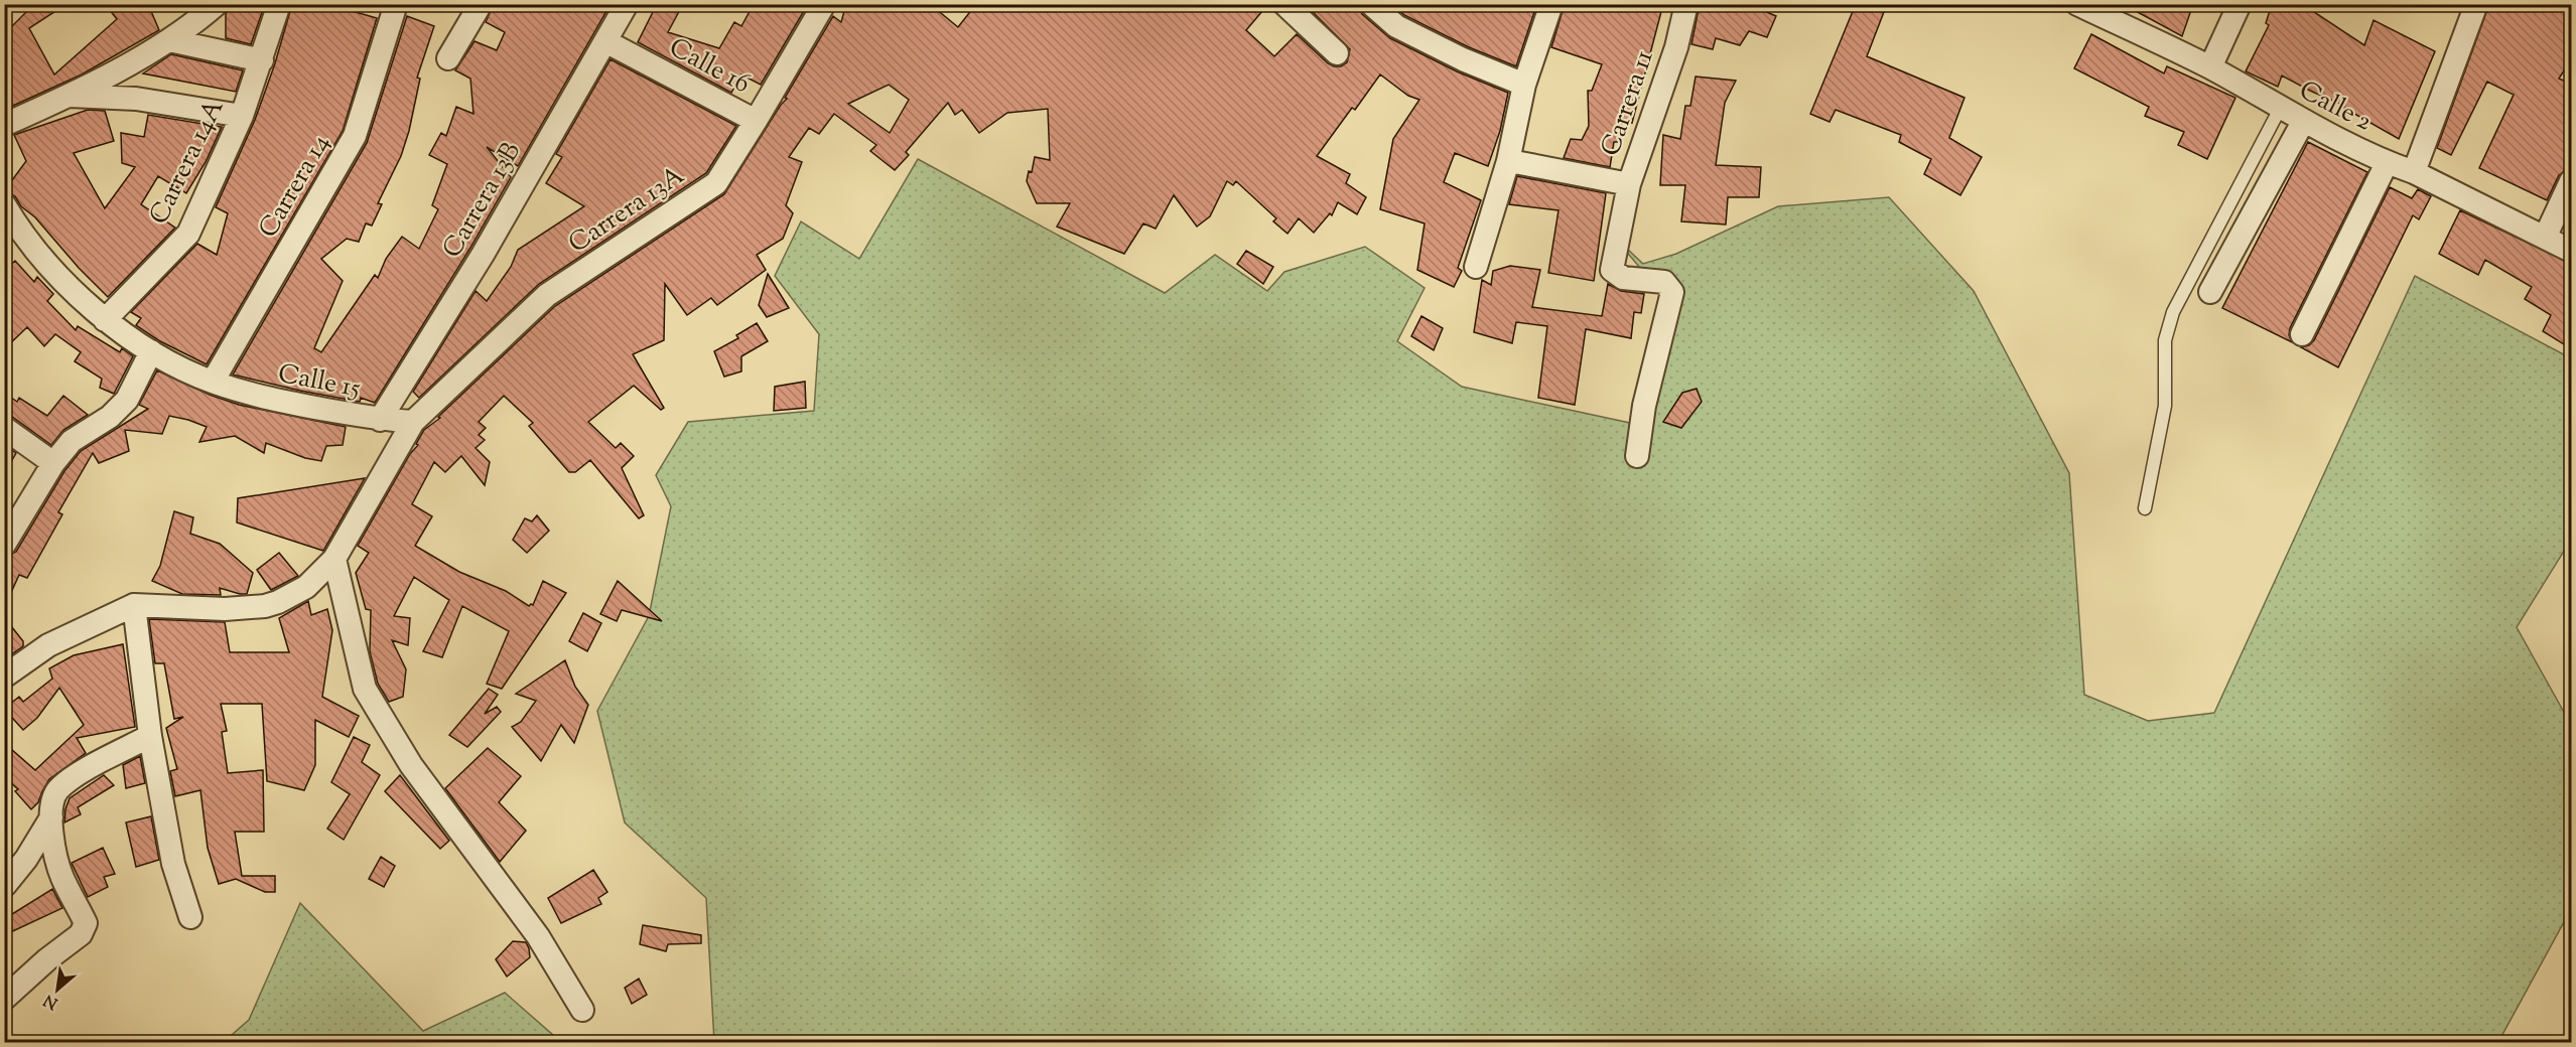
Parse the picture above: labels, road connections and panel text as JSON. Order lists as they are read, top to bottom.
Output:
{
  "streets": {
    "street": [
      "Calle 16",
      "Carrera 11",
      "Calle 2",
      "Carrera 14A",
      "Carrera 14",
      "Carrera 13B",
      "Carrera 13A",
      "Calle 15"
    ]
  },
  "crossings": [
    ["Calle 16", "Carrera 13B"],
    ["Calle 16", "Carrera 13A"],
    ["Carrera 14A", "Calle 15"],
    ["Carrera 14", "Calle 15"],
    ["Carrera 13B", "Calle 15"],
    ["Carrera 13A", "Calle 15"]
  ],
  "north": "bottom left"
}
